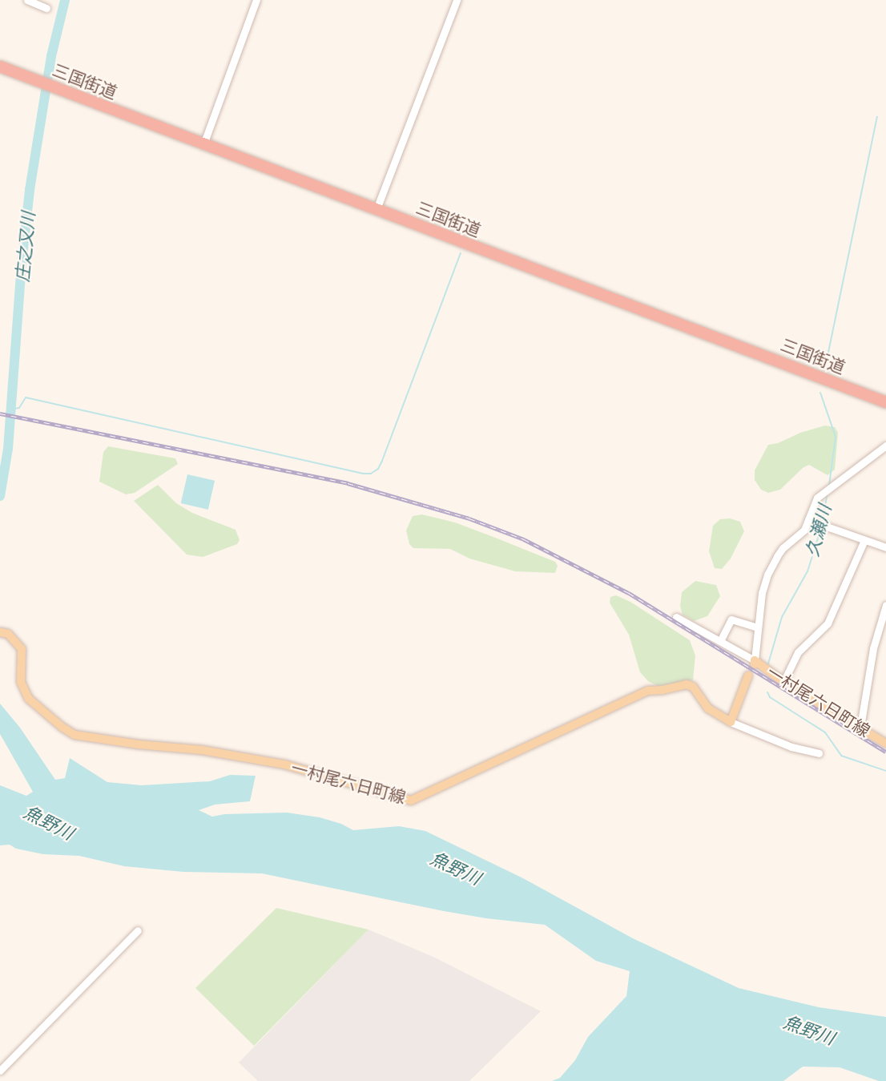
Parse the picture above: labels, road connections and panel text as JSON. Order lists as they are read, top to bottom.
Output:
{
  "streets": {
    "highway": ["三国街道"],
    "main road": ["一村尾六日町線"]
  },
  "water": ["庄之又川", "久瀬川", "魚野川"]
}
